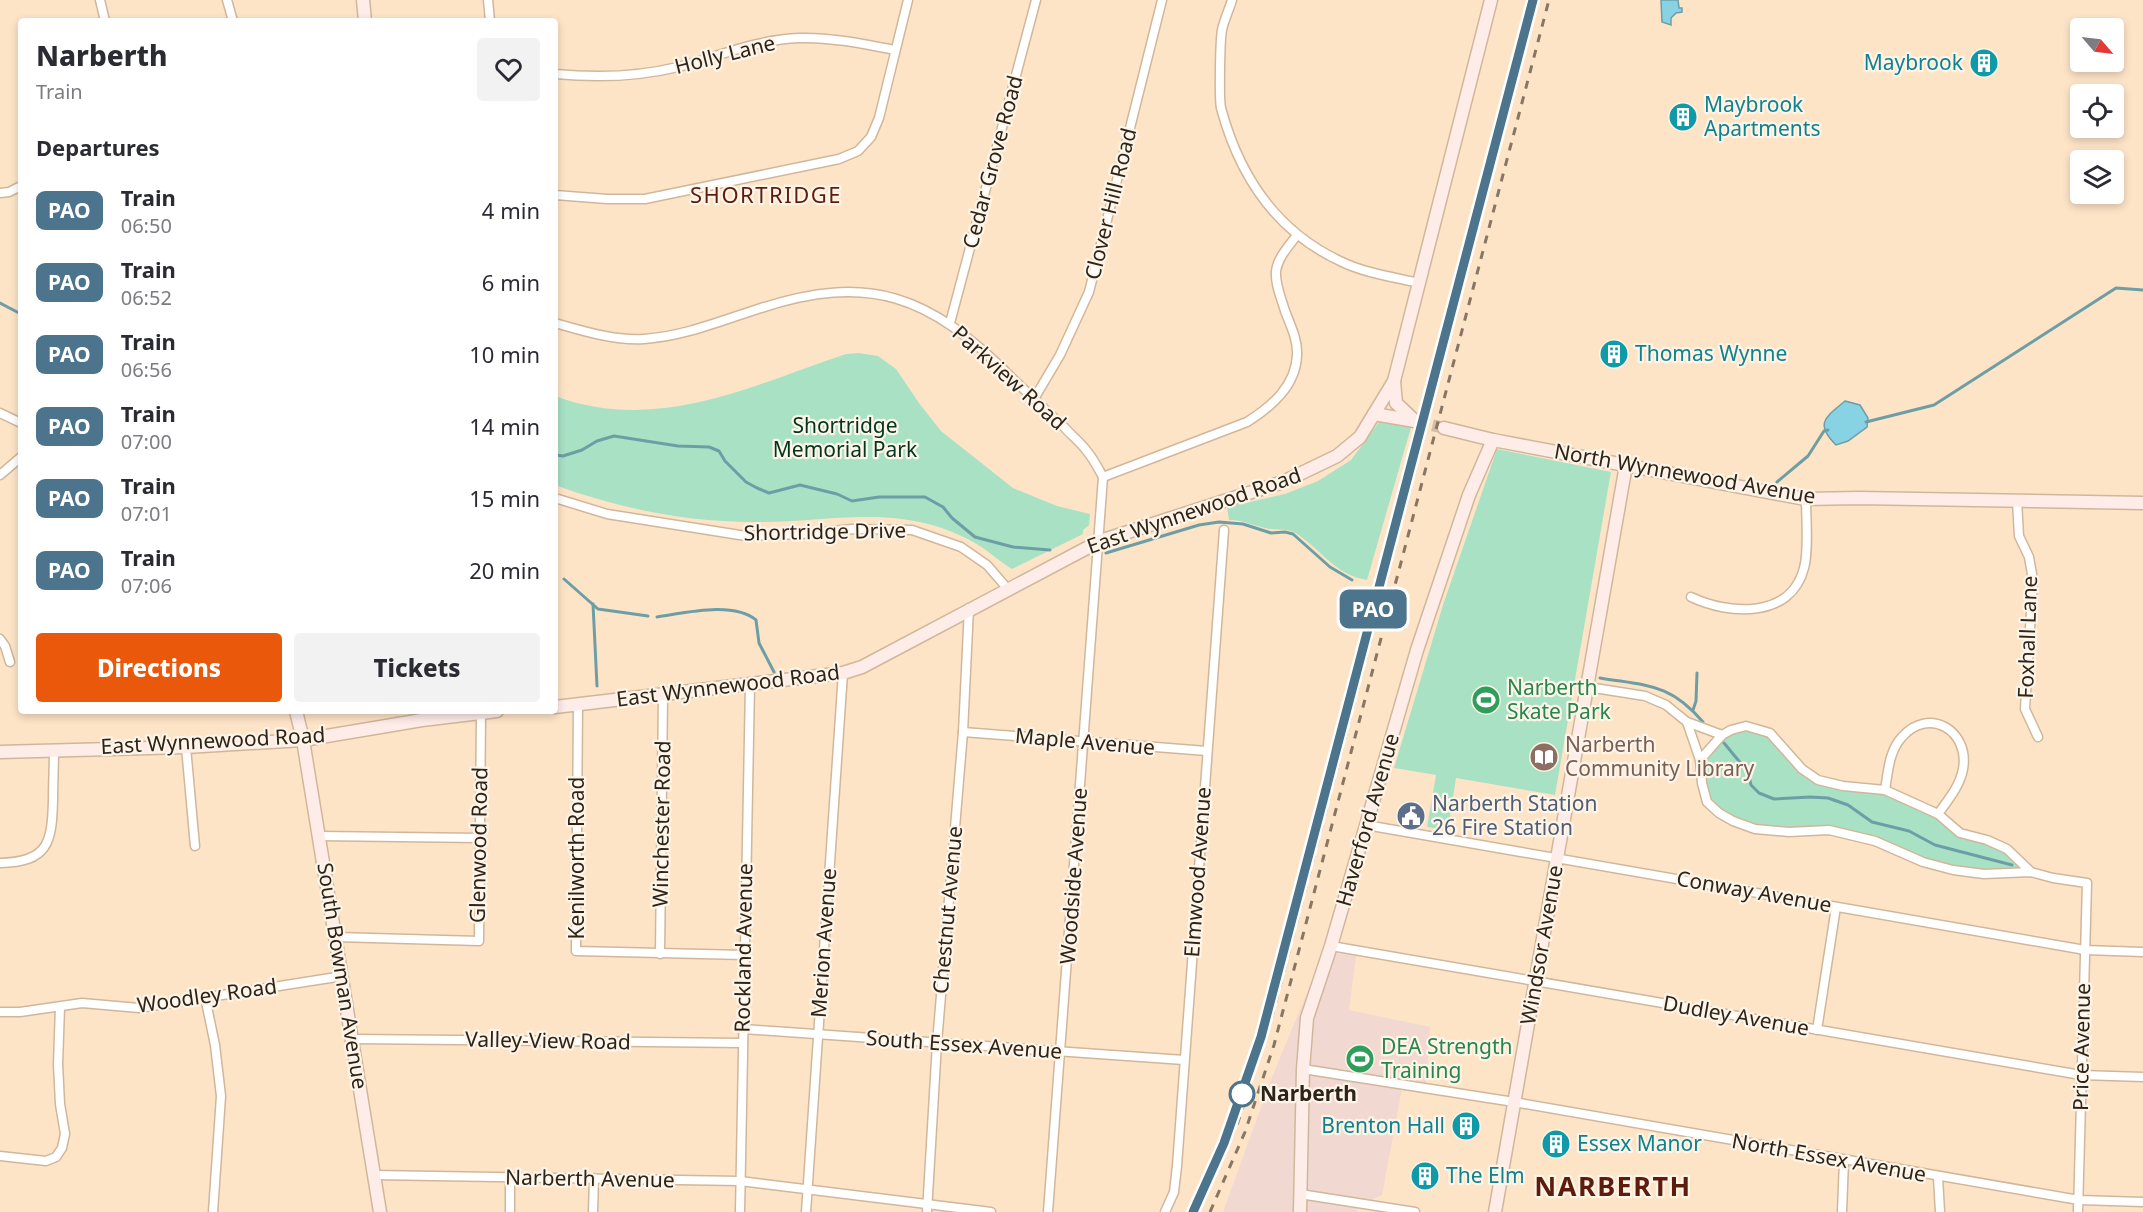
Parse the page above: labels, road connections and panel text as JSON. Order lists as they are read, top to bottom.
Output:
{
  "streets": {
    "street": [
      "Holly Lane",
      "Cedar Grove Road",
      "Clover Hill Road",
      "Parkview Road",
      "North Wynnewood Avenue",
      "East Wynnewood Road",
      "Shortridge Drive",
      "Foxhall Lane",
      "Maple Avenue",
      "Haverford Avenue",
      "Winchester Road",
      "Glenwood Road",
      "Kenilworth Road",
      "Elmwood Avenue",
      "Woodside Avenue",
      "Conway Avenue",
      "Chestnut Avenue",
      "Merion Avenue",
      "Windsor Avenue",
      "Rockland Avenue",
      "South Bowman Avenue",
      "Woodley Road",
      "Dudley Avenue",
      "Valley-View Road",
      "South Essex Avenue",
      "Price Avenue",
      "North Essex Avenue",
      "Narberth Avenue"
    ]
  },
  "crossings": [
    ["Cedar Grove Road", "Parkview Road"],
    ["Clover Hill Road", "Parkview Road"],
    ["North Wynnewood Avenue", "Foxhall Lane"],
    ["North Wynnewood Avenue", "Haverford Avenue"],
    ["North Wynnewood Avenue", "Windsor Avenue"],
    ["East Wynnewood Road", "Shortridge Drive"],
    ["East Wynnewood Road", "Winchester Road"],
    ["East Wynnewood Road", "Kenilworth Road"],
    ["East Wynnewood Road", "Woodside Avenue"],
    ["East Wynnewood Road", "Chestnut Avenue"],
    ["East Wynnewood Road", "Merion Avenue"],
    ["East Wynnewood Road", "Rockland Avenue"],
    ["East Wynnewood Road", "South Bowman Avenue"],
    ["Maple Avenue", "Elmwood Avenue"],
    ["Maple Avenue", "Woodside Avenue"],
    ["Maple Avenue", "Chestnut Avenue"],
    ["Haverford Avenue", "Conway Avenue"],
    ["Haverford Avenue", "Dudley Avenue"],
    ["Haverford Avenue", "North Essex Avenue"],
    ["Winchester Road", "Kenilworth Road"],
    ["Glenwood Road", "South Bowman Avenue"],
    ["Kenilworth Road", "Rockland Avenue"],
    ["Elmwood Avenue", "South Essex Avenue"],
    ["Woodside Avenue", "South Essex Avenue"],
    ["Conway Avenue", "Windsor Avenue"],
    ["Conway Avenue", "Price Avenue"],
    ["Chestnut Avenue", "South Essex Avenue"],
    ["Chestnut Avenue", "Narberth Avenue"],
    ["Merion Avenue", "South Essex Avenue"],
    ["Merion Avenue", "Narberth Avenue"],
    ["Windsor Avenue", "Dudley Avenue"],
    ["Windsor Avenue", "North Essex Avenue"],
    ["Rockland Avenue", "Valley-View Road"],
    ["Rockland Avenue", "South Essex Avenue"],
    ["Rockland Avenue", "Narberth Avenue"],
    ["South Bowman Avenue", "Woodley Road"],
    ["South Bowman Avenue", "Valley-View Road"],
    ["South Bowman Avenue", "Narberth Avenue"],
    ["Dudley Avenue", "Price Avenue"],
    ["Price Avenue", "North Essex Avenue"]
  ],
  "districts": ["SHORTRIDGE", "NARBERTH"],
  "parks": ["Shortridge Memorial Park"],
  "places": {
    "building": [
      "Maybrook",
      "Maybrook Apartments",
      "Thomas Wynne",
      "Brenton Hall",
      "Essex Manor",
      "The Elm"
    ],
    "sports": ["Narberth Skate Park", "DEA Strength Training"],
    "library": ["Narberth Community Library"],
    "public building": ["Narberth Station 26 Fire Station"],
    "other": ["Narberth"]
  },
  "north": "bottom right",
  "page": {
    "on_map": "PAO",
    "heading": [
      ["Narberth", "Train"],
      "Departures"
    ],
    "list": [
      {
        "mark": "PAO",
        "name": "Train",
        "note": "06:50",
        "value": "4 min"
      },
      {
        "mark": "PAO",
        "name": "Train",
        "note": "06:52",
        "value": "6 min"
      },
      {
        "mark": "PAO",
        "name": "Train",
        "note": "06:56",
        "value": "10 min"
      },
      {
        "mark": "PAO",
        "name": "Train",
        "note": "07:00",
        "value": "14 min"
      },
      {
        "mark": "PAO",
        "name": "Train",
        "note": "07:01",
        "value": "15 min"
      },
      {
        "mark": "PAO",
        "name": "Train",
        "note": "07:06",
        "value": "20 min"
      }
    ],
    "buttons": ["Directions", "Tickets"]
  }
}
